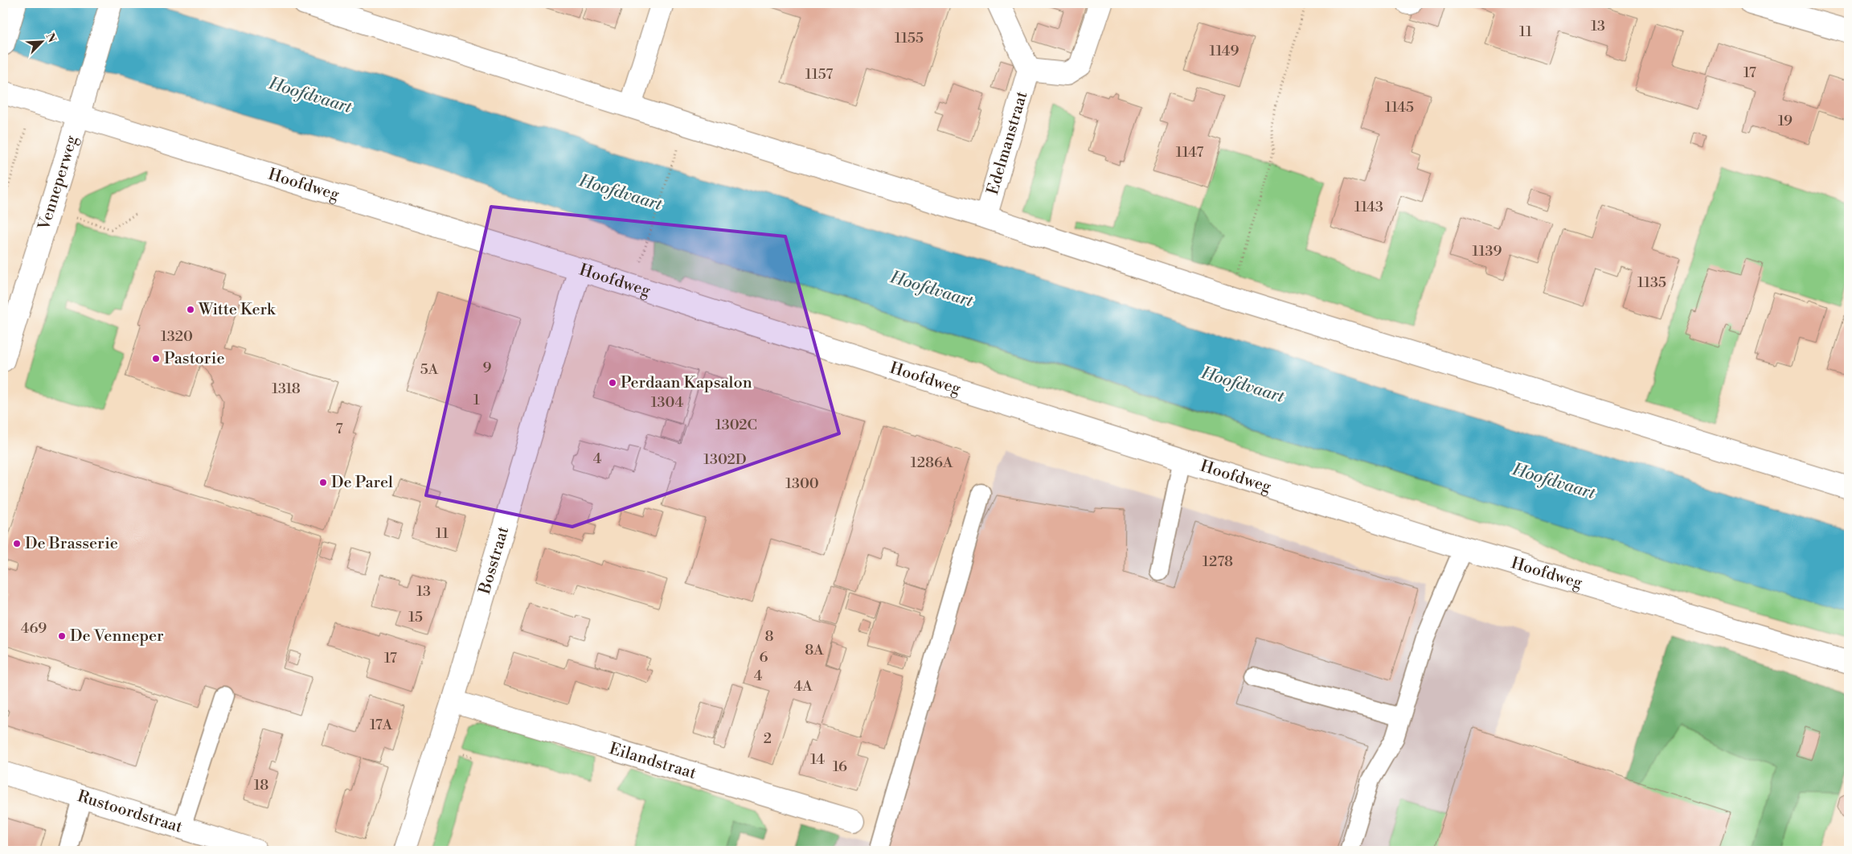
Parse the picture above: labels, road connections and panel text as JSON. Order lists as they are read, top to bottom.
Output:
{
  "streets": {
    "street": [
      "Edelmanstraat",
      "Venneperweg",
      "Hoofdweg",
      "Bosstraat",
      "Eilandstraat",
      "Rustoordstraat"
    ]
  },
  "crossings": [
    ["Venneperweg", "Hoofdweg"],
    ["Hoofdweg", "Bosstraat"],
    ["Bosstraat", "Eilandstraat"]
  ],
  "water": ["Hoofdvaart"],
  "places": [
    "Witte Kerk",
    "Pastorie",
    "Perdaan Kapsalon",
    "De Parel",
    "De Brasserie",
    "De Venneper"
  ],
  "house_numbers": [
    "13",
    "11",
    "1155",
    "1149",
    "17",
    "1157",
    "1145",
    "19",
    "1147",
    "1143",
    "1139",
    "1135",
    "1320",
    "9",
    "5A",
    "1318",
    "1",
    "1304",
    "1302C",
    "7",
    "4",
    "1302D",
    "1286A",
    "1300",
    "11",
    "1278",
    "13",
    "15",
    "469",
    "8",
    "8A",
    "6",
    "17",
    "4",
    "4A",
    "17A",
    "2",
    "14",
    "16",
    "18"
  ],
  "north": "top right"
}
